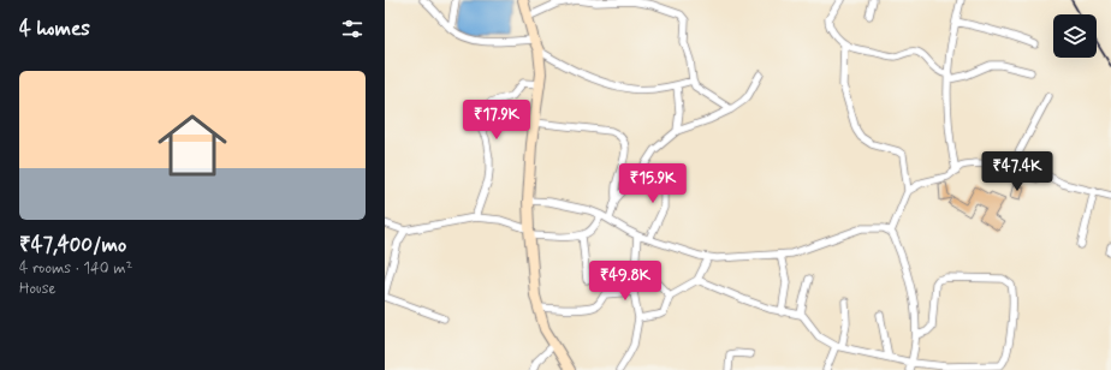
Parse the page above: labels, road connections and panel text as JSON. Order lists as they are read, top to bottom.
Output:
{
  "page": {
    "heading": "4 homes",
    "list": [
      {
        "name": "₹47,400/mo",
        "note": "4 rooms · 140 m² · House"
      }
    ],
    "price": [
      "₹17.9K",
      "₹47.4K",
      "₹15.9K",
      "₹49.8K"
    ]
  }
}
